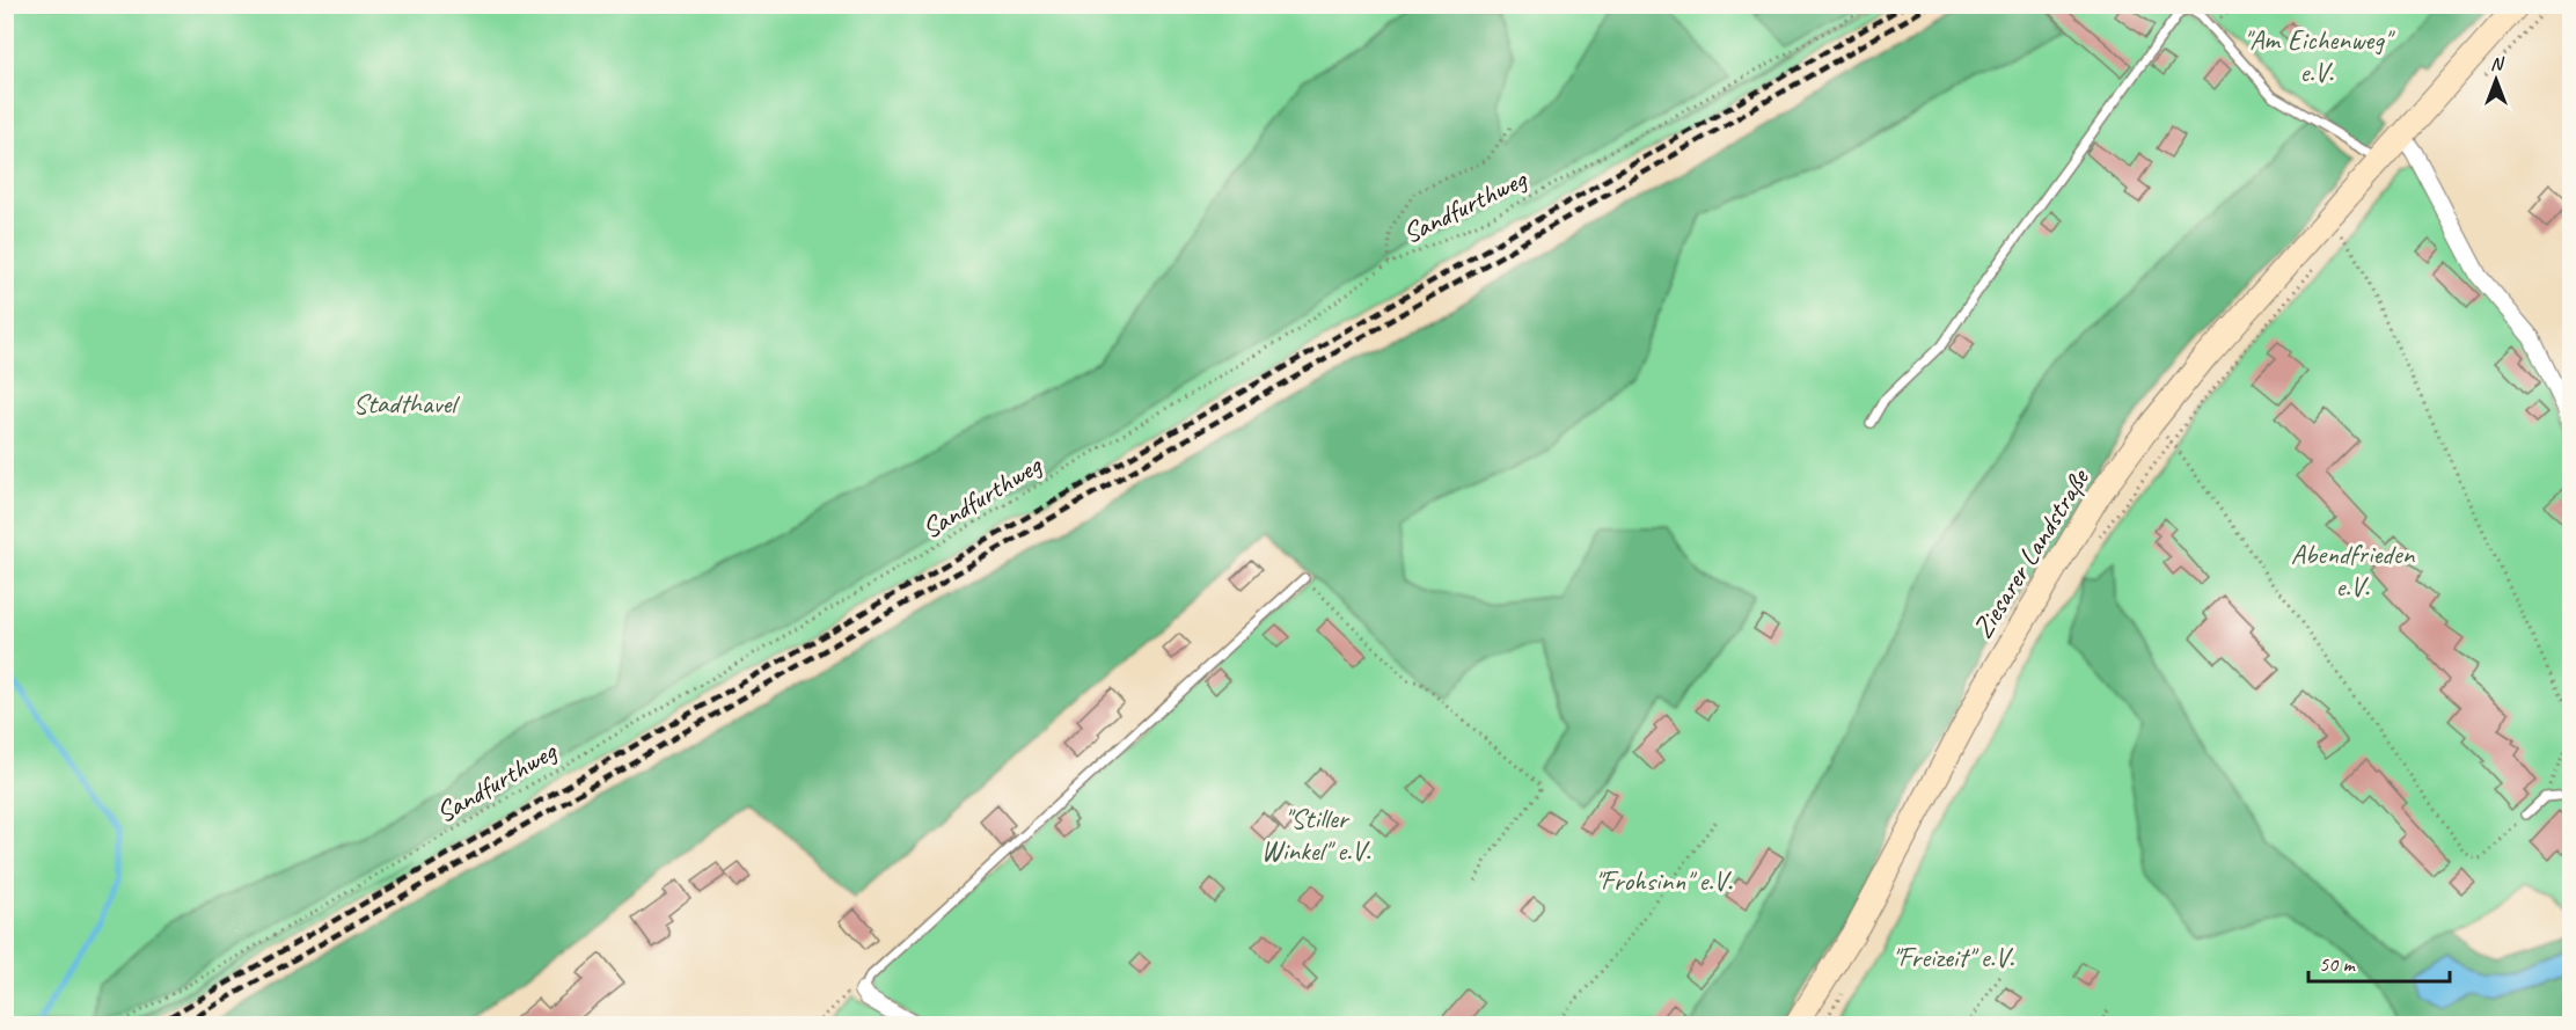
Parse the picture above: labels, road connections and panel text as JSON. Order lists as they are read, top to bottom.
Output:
{
  "streets": {
    "main road": ["Ziesarer Landstraße"],
    "path": ["Sandfurthweg"]
  },
  "parks": [
    "\"Am Eichenweg\" e.V.",
    "Stadthavel",
    "Abendfrieden e.V.",
    "\"Stiller Winkel\" e.V.",
    "\"Frohsinn\" e.V.",
    "\"Freizeit\" e.V."
  ],
  "scale_bar": "50 m",
  "north": "top"
}
